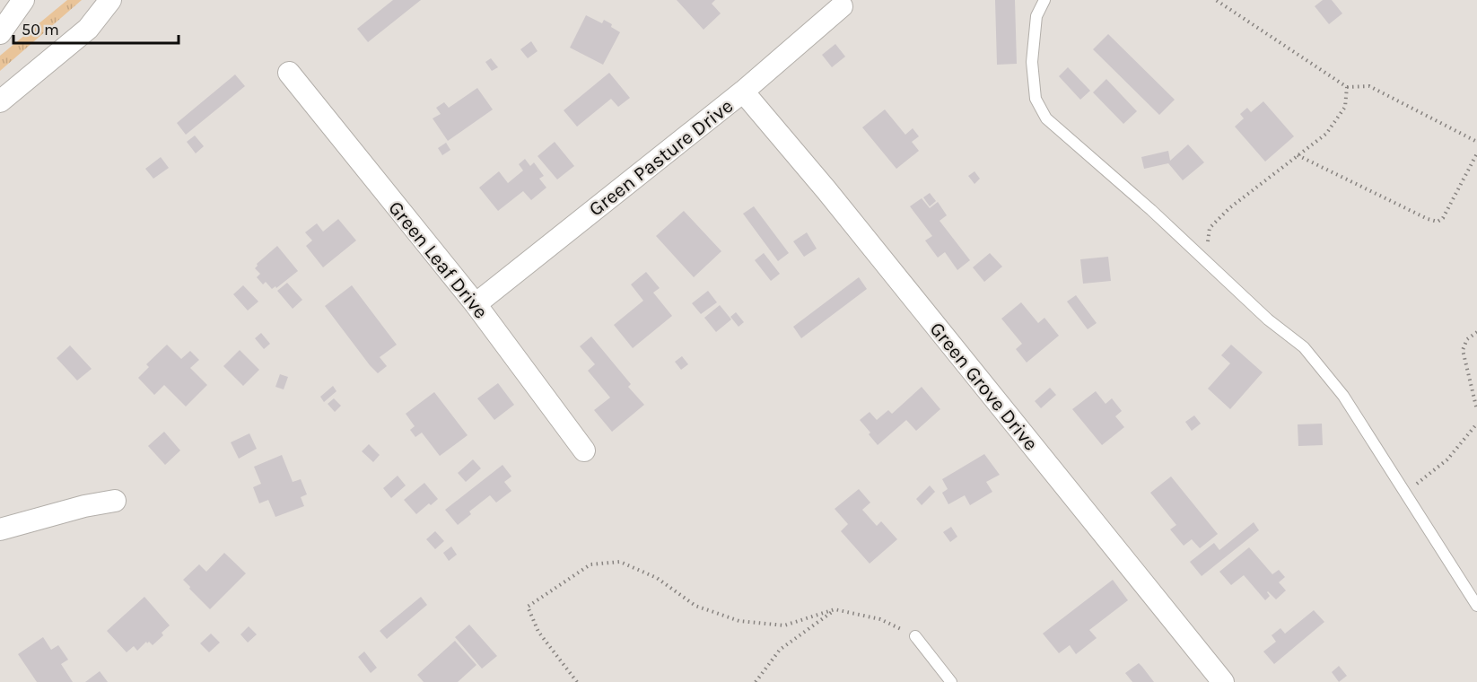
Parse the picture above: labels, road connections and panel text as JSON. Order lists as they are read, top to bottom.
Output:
{
  "streets": {
    "street": ["Green Pasture Drive", "Green Leaf Drive", "Green Grove Drive"]
  },
  "crossings": [
    ["Green Pasture Drive", "Green Leaf Drive"],
    ["Green Pasture Drive", "Green Grove Drive"]
  ],
  "scale_bar": "50 m"
}
